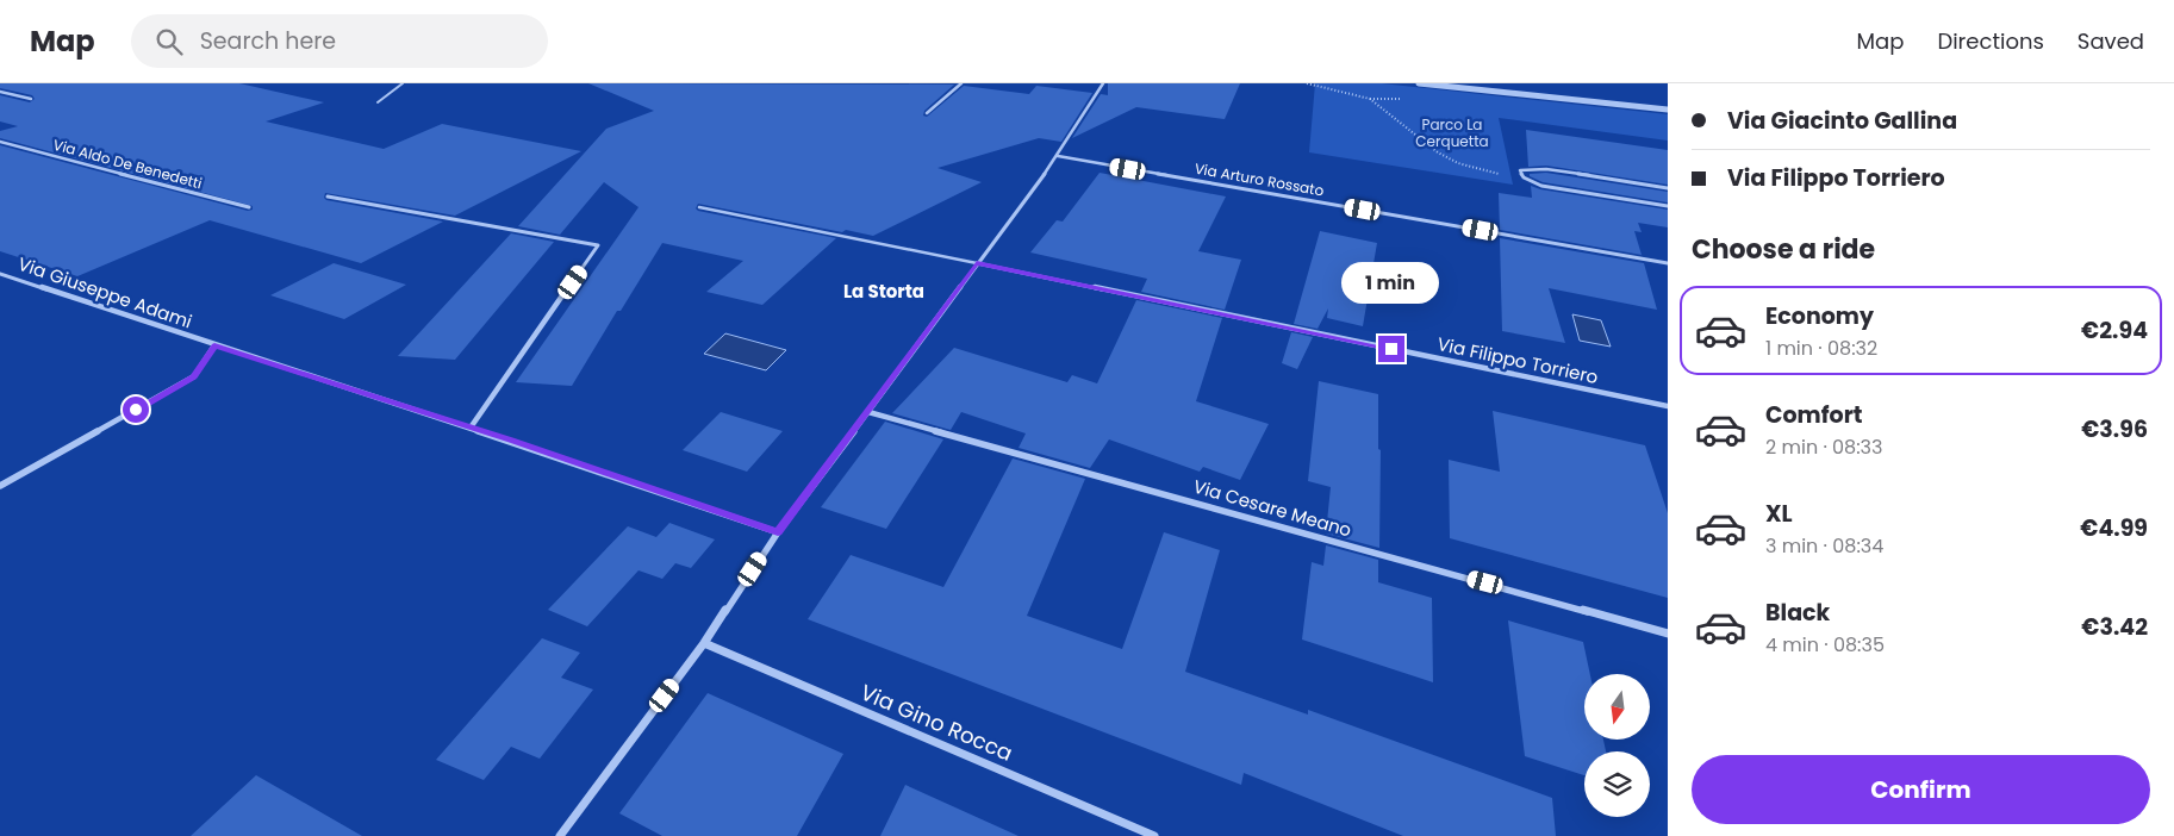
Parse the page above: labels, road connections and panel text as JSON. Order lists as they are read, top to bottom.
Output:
{
  "streets": {
    "street": [
      "Via Aldo De Benedetti",
      "Via Arturo Rossato",
      "Via Giuseppe Adami",
      "Via Filippo Torriero",
      "Via Cesare Meano",
      "Via Gino Rocca"
    ]
  },
  "districts": ["La Storta"],
  "parks": ["Parco La Cerquetta"],
  "north": "bottom",
  "page": {
    "header": "Map",
    "search": "Search here",
    "nav": ["Map", "Directions", "Saved"],
    "banner": ["Via Giacinto Gallina", "Via Filippo Torriero"],
    "heading": "Choose a ride",
    "bubble": "1 min",
    "list": [
      {
        "name": "Economy",
        "note": "1 min · 08:32",
        "value": "€2.94"
      },
      {
        "name": "Comfort",
        "note": "2 min · 08:33",
        "value": "€3.96"
      },
      {
        "name": "XL",
        "note": "3 min · 08:34",
        "value": "€4.99"
      },
      {
        "name": "Black",
        "note": "4 min · 08:35",
        "value": "€3.42"
      }
    ],
    "buttons": "Confirm"
  }
}
